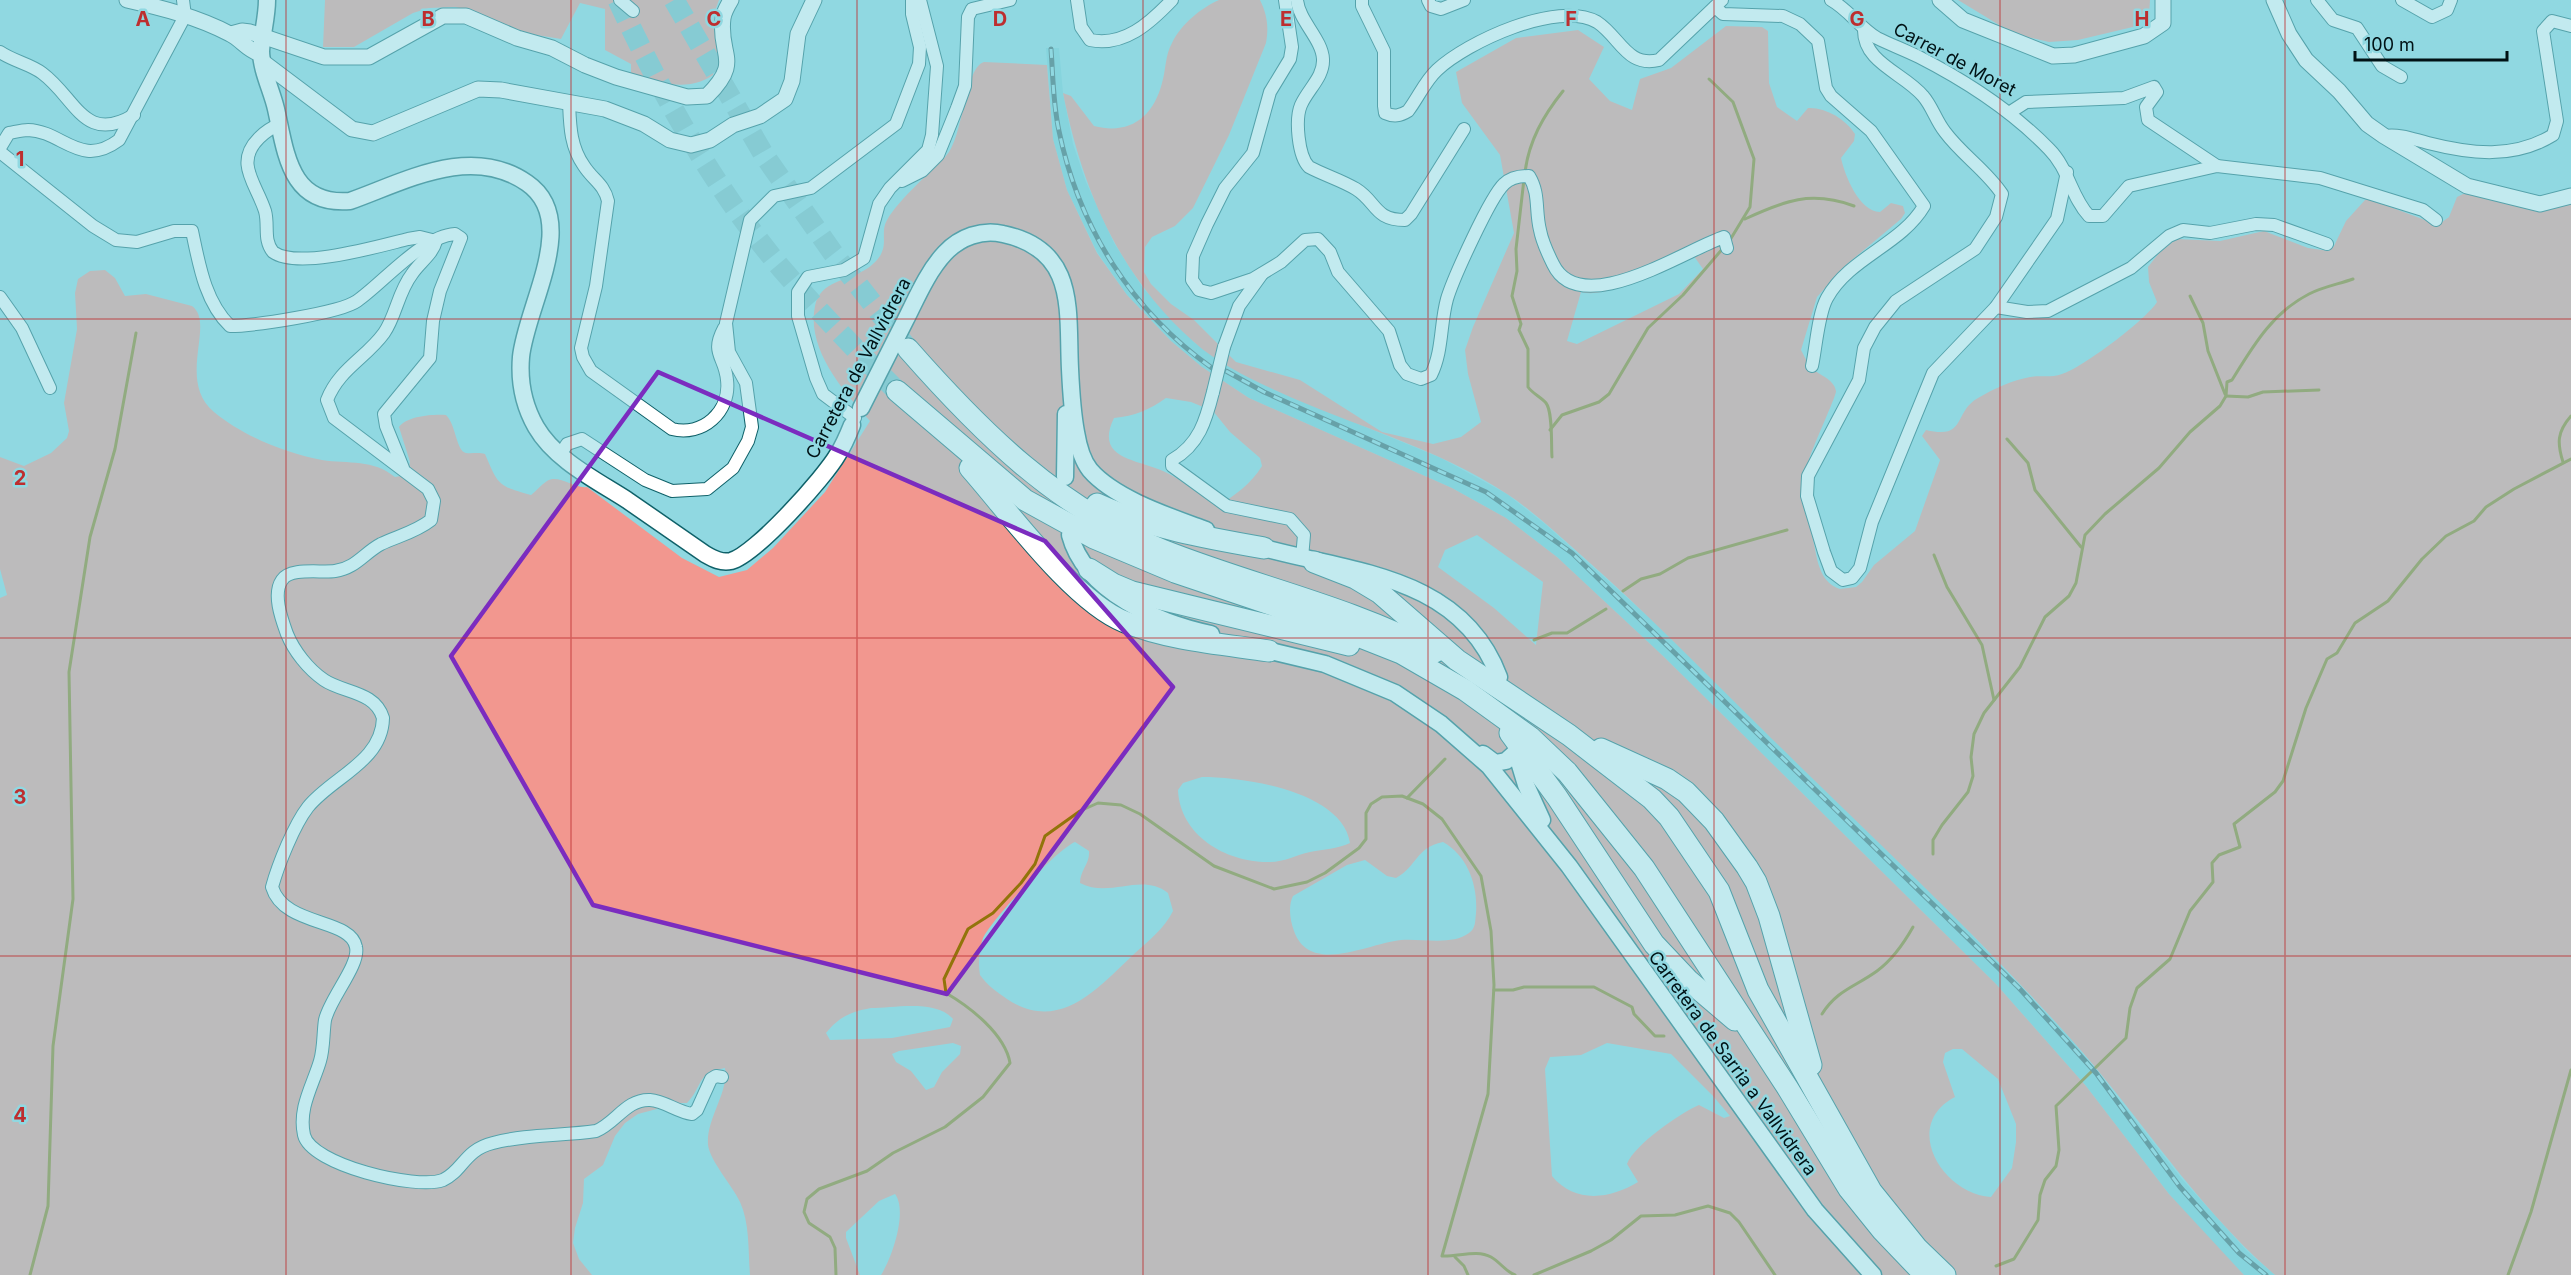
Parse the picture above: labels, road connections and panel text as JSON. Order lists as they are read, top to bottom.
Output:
{
  "streets": {
    "main road": ["Carretera de Vallvidrera", "Carretera de Sarria a Vallvidrera"],
    "street": ["Carrer de Moret"]
  },
  "scale_bar": "100 m",
  "grid": {
    "columns": [
      "A",
      "B",
      "C",
      "D",
      "E",
      "F",
      "G",
      "H"
    ],
    "rows": [
      "1",
      "2",
      "3",
      "4"
    ]
  }
}
